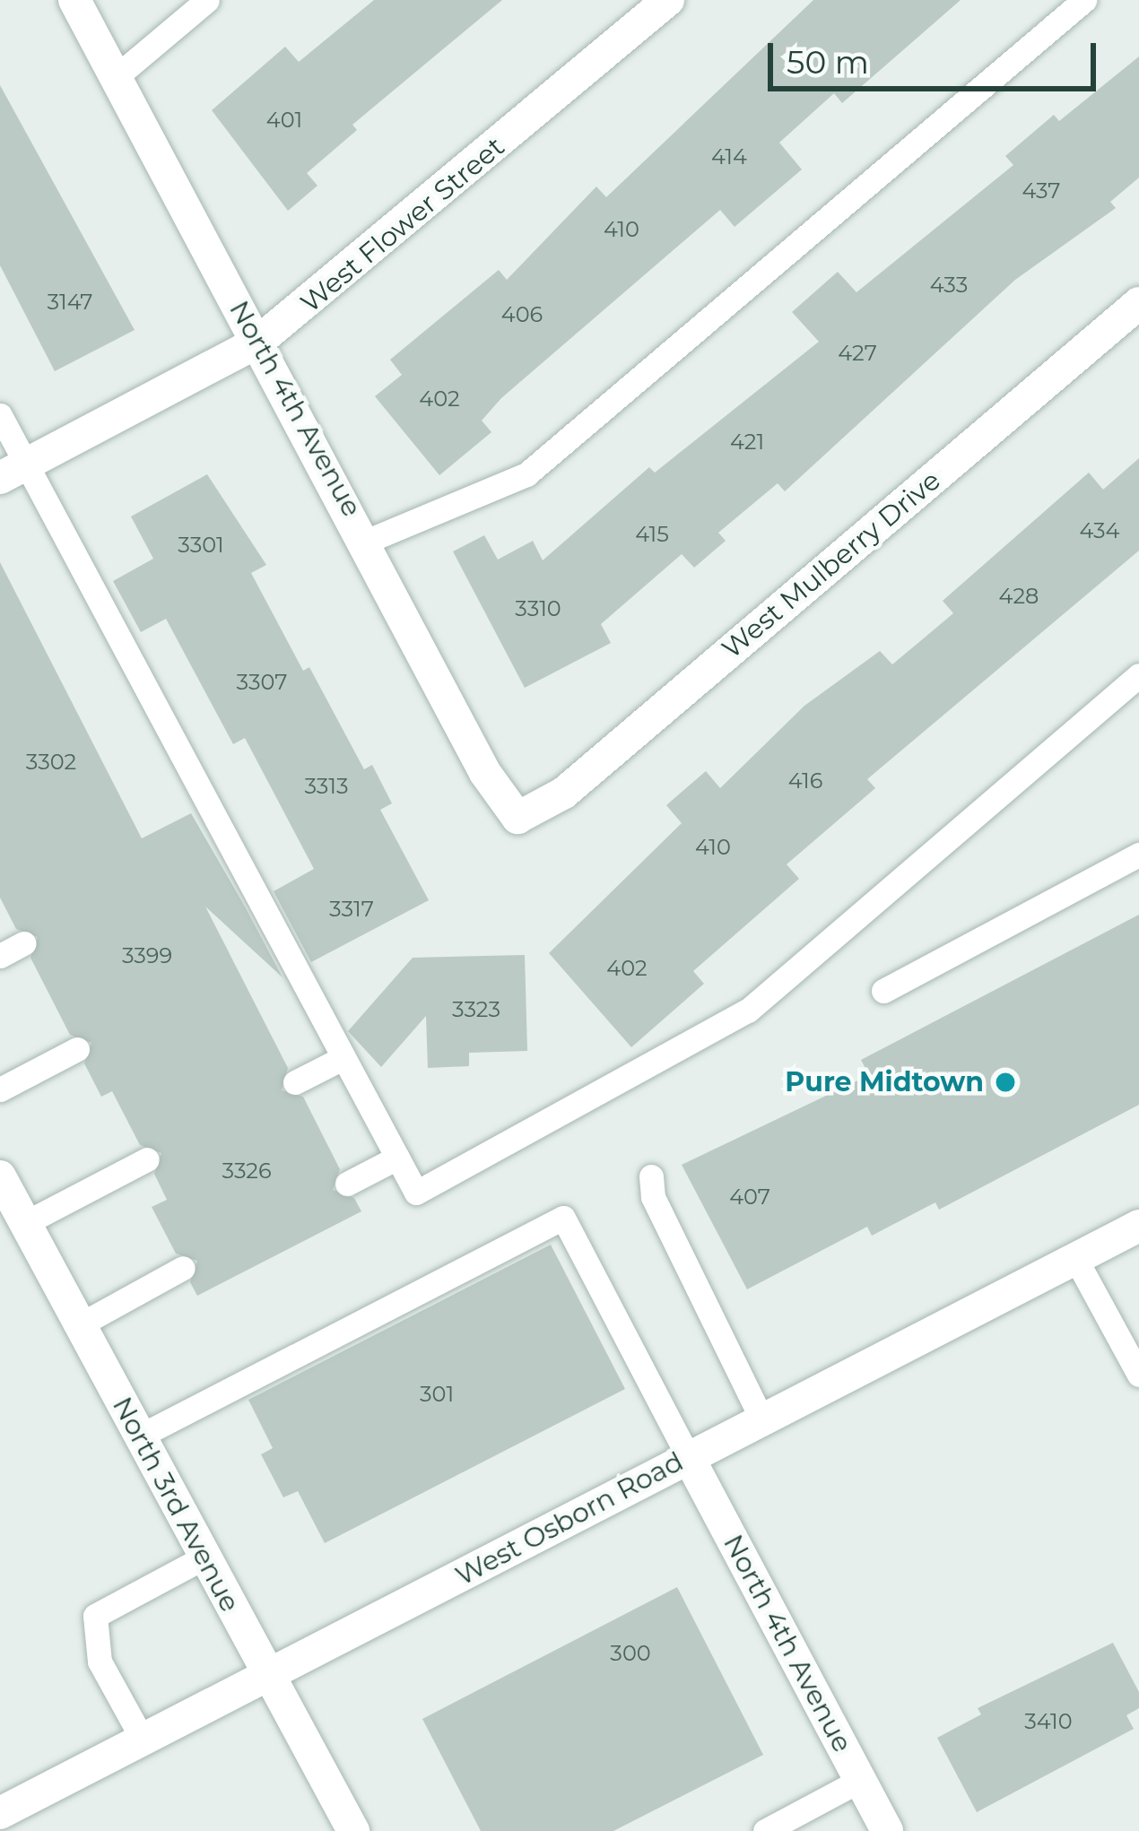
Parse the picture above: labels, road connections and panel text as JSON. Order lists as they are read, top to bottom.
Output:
{
  "streets": {
    "street": [
      "West Flower Street",
      "North 4th Avenue",
      "West Mulberry Drive",
      "North 3rd Avenue",
      "West Osborn Road"
    ]
  },
  "crossings": [
    ["West Flower Street", "North 4th Avenue"],
    ["North 4th Avenue", "West Mulberry Drive"],
    ["North 4th Avenue", "West Osborn Road"],
    ["North 3rd Avenue", "West Osborn Road"]
  ],
  "places": ["Pure Midtown"],
  "house_numbers": [
    "401",
    "414",
    "437",
    "410",
    "433",
    "3147",
    "406",
    "427",
    "402",
    "421",
    "434",
    "415",
    "3301",
    "428",
    "3310",
    "3307",
    "3302",
    "416",
    "3313",
    "410",
    "3317",
    "3399",
    "402",
    "3323",
    "3326",
    "407",
    "301",
    "300",
    "3410"
  ],
  "scale_bar": "50 m"
}
